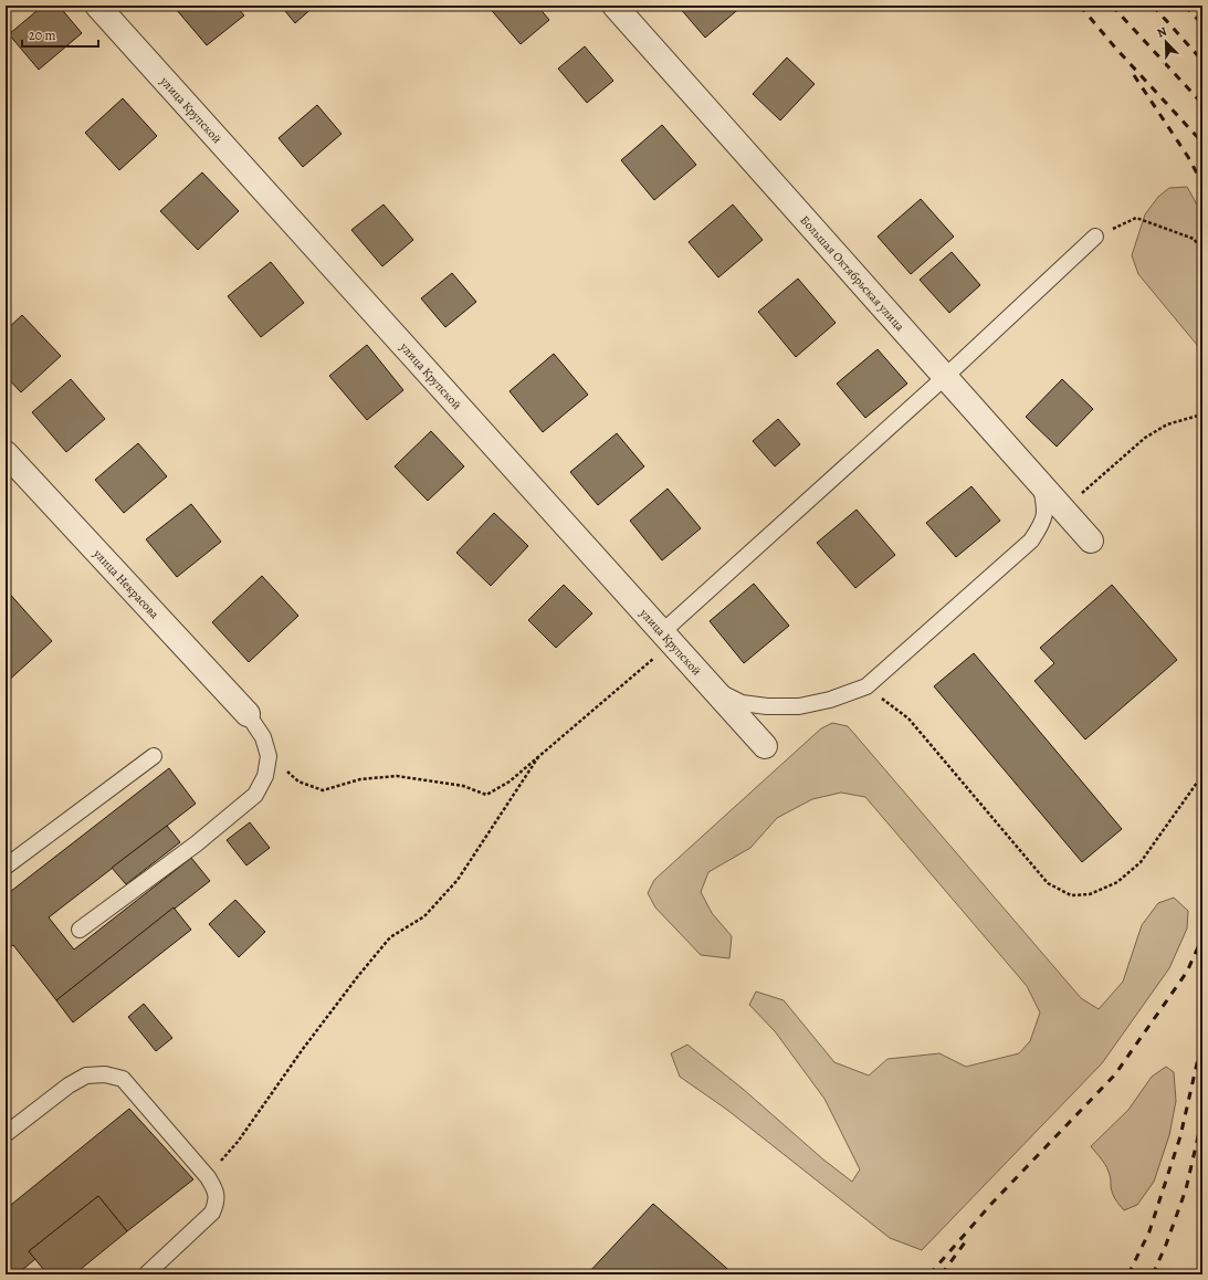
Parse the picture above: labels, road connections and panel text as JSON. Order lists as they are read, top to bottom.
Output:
{
  "streets": {
    "street": ["улица Крупской", "Большая Октябрьская улица", "улица Некрасова"]
  },
  "scale_bar": "20 m",
  "north": "top left"
}
